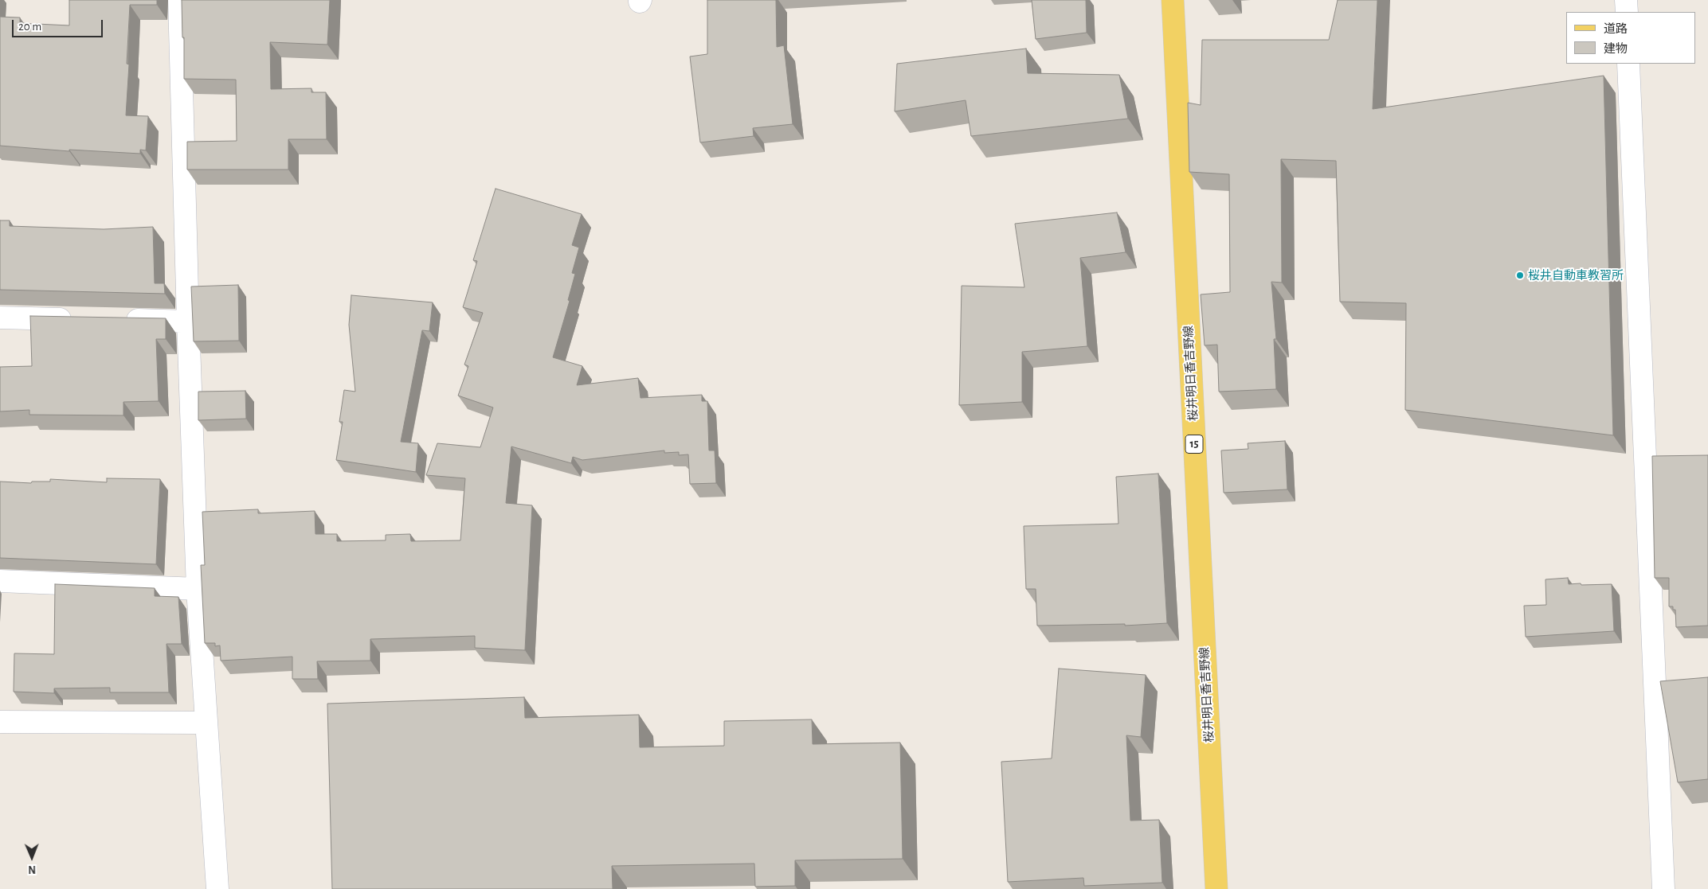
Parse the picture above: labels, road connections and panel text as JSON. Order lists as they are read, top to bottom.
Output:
{
  "streets": {
    "main road": ["桜井明日香吉野線", "15"]
  },
  "places": ["桜井自動車教習所"],
  "legend": ["道路", "建物"],
  "scale_bar": "20 m",
  "north": "bottom"
}
